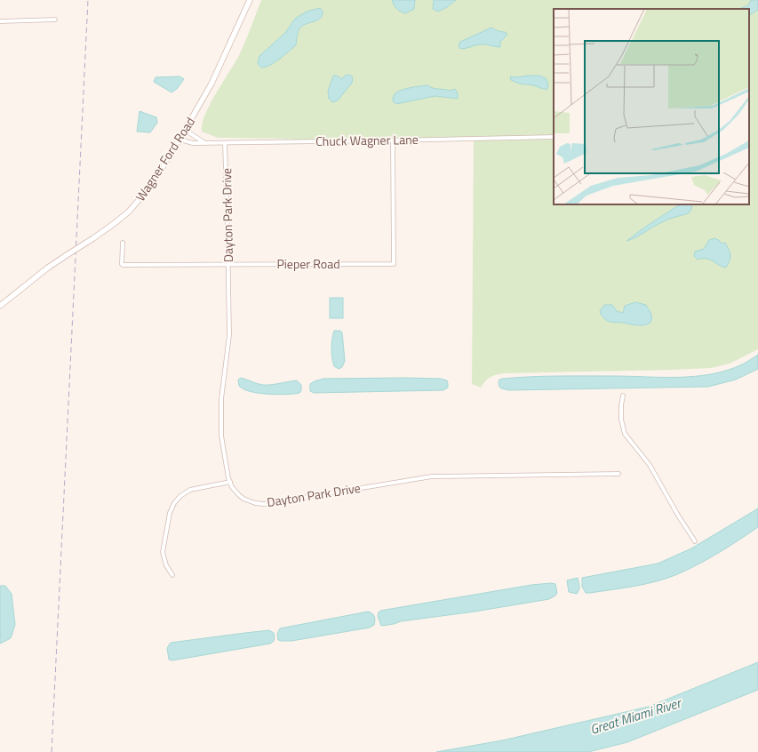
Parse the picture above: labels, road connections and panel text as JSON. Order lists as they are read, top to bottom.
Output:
{
  "streets": {
    "main road": ["Wagner Ford Road"],
    "street": ["Chuck Wagner Lane", "Dayton Park Drive", "Pieper Road"]
  },
  "crossings": [
    ["Chuck Wagner Lane", "Wagner Ford Road"],
    ["Chuck Wagner Lane", "Dayton Park Drive"],
    ["Chuck Wagner Lane", "Pieper Road"],
    ["Dayton Park Drive", "Pieper Road"]
  ],
  "water": ["Great Miami River"]
}
